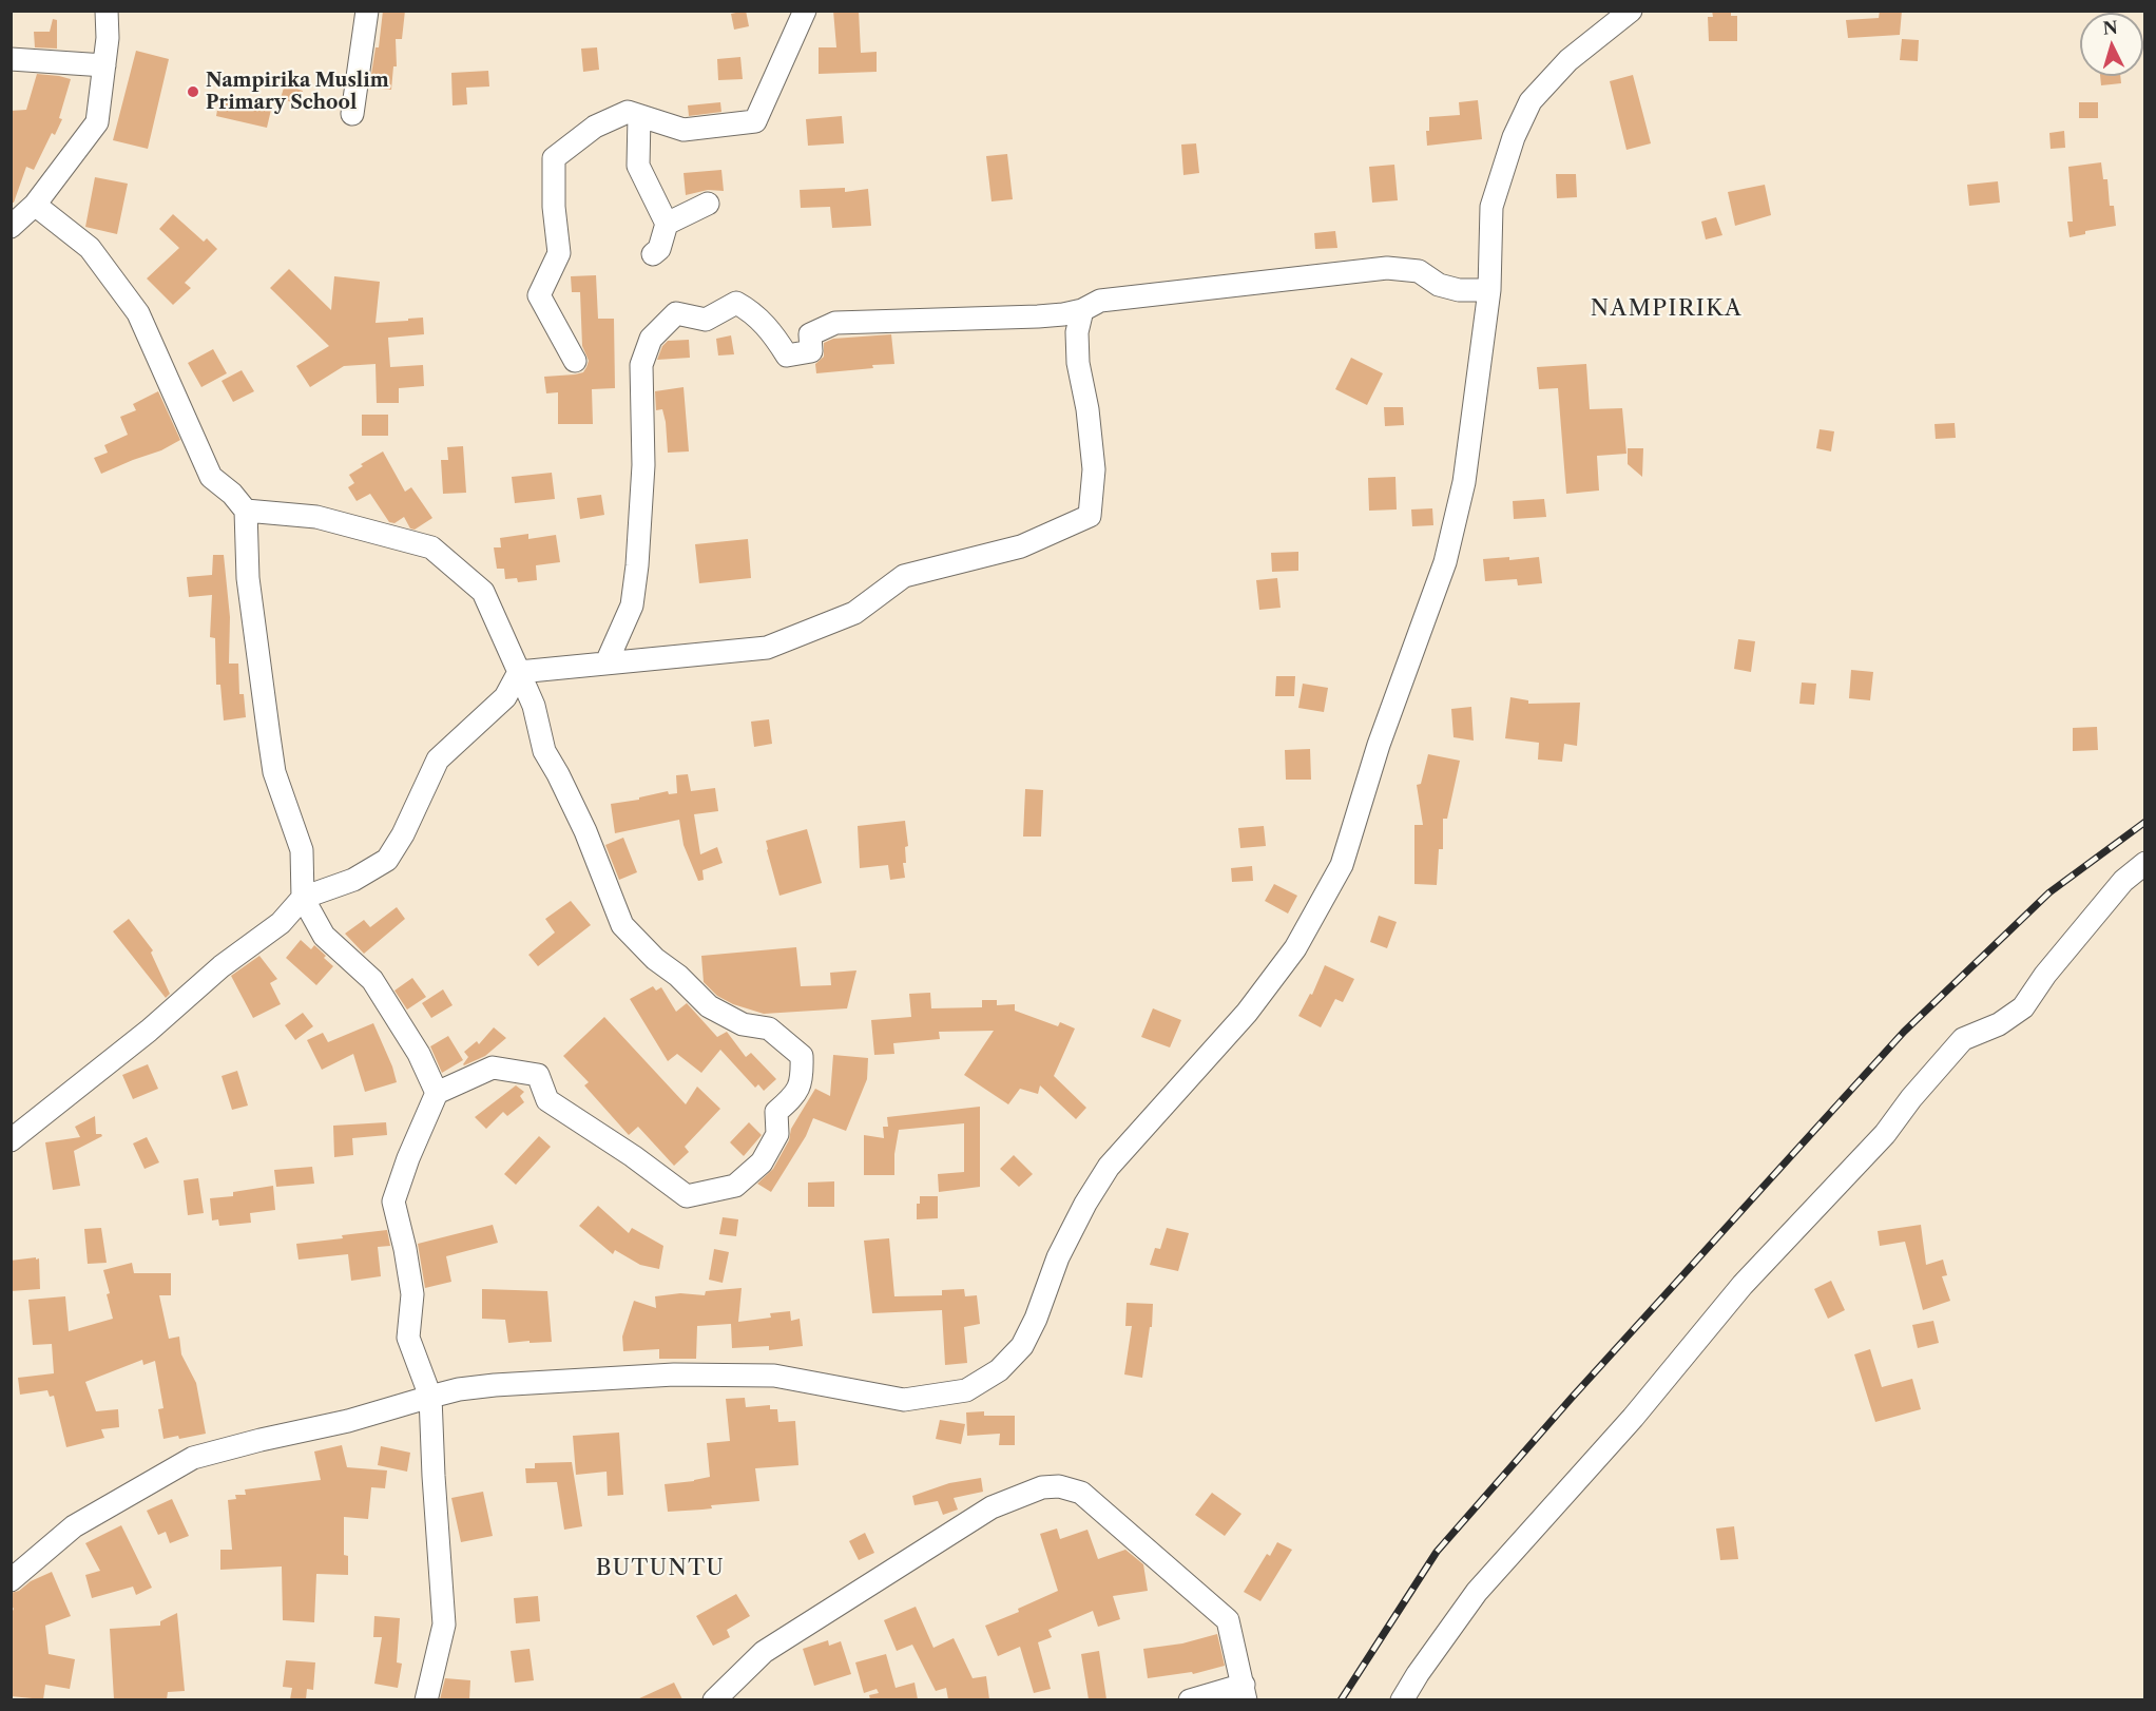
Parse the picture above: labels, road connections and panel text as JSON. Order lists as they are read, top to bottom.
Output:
{
  "districts": ["NAMPIRIKA", "BUTUNTU"],
  "places": ["Nampirika Muslim Primary School"],
  "north": "top"
}
